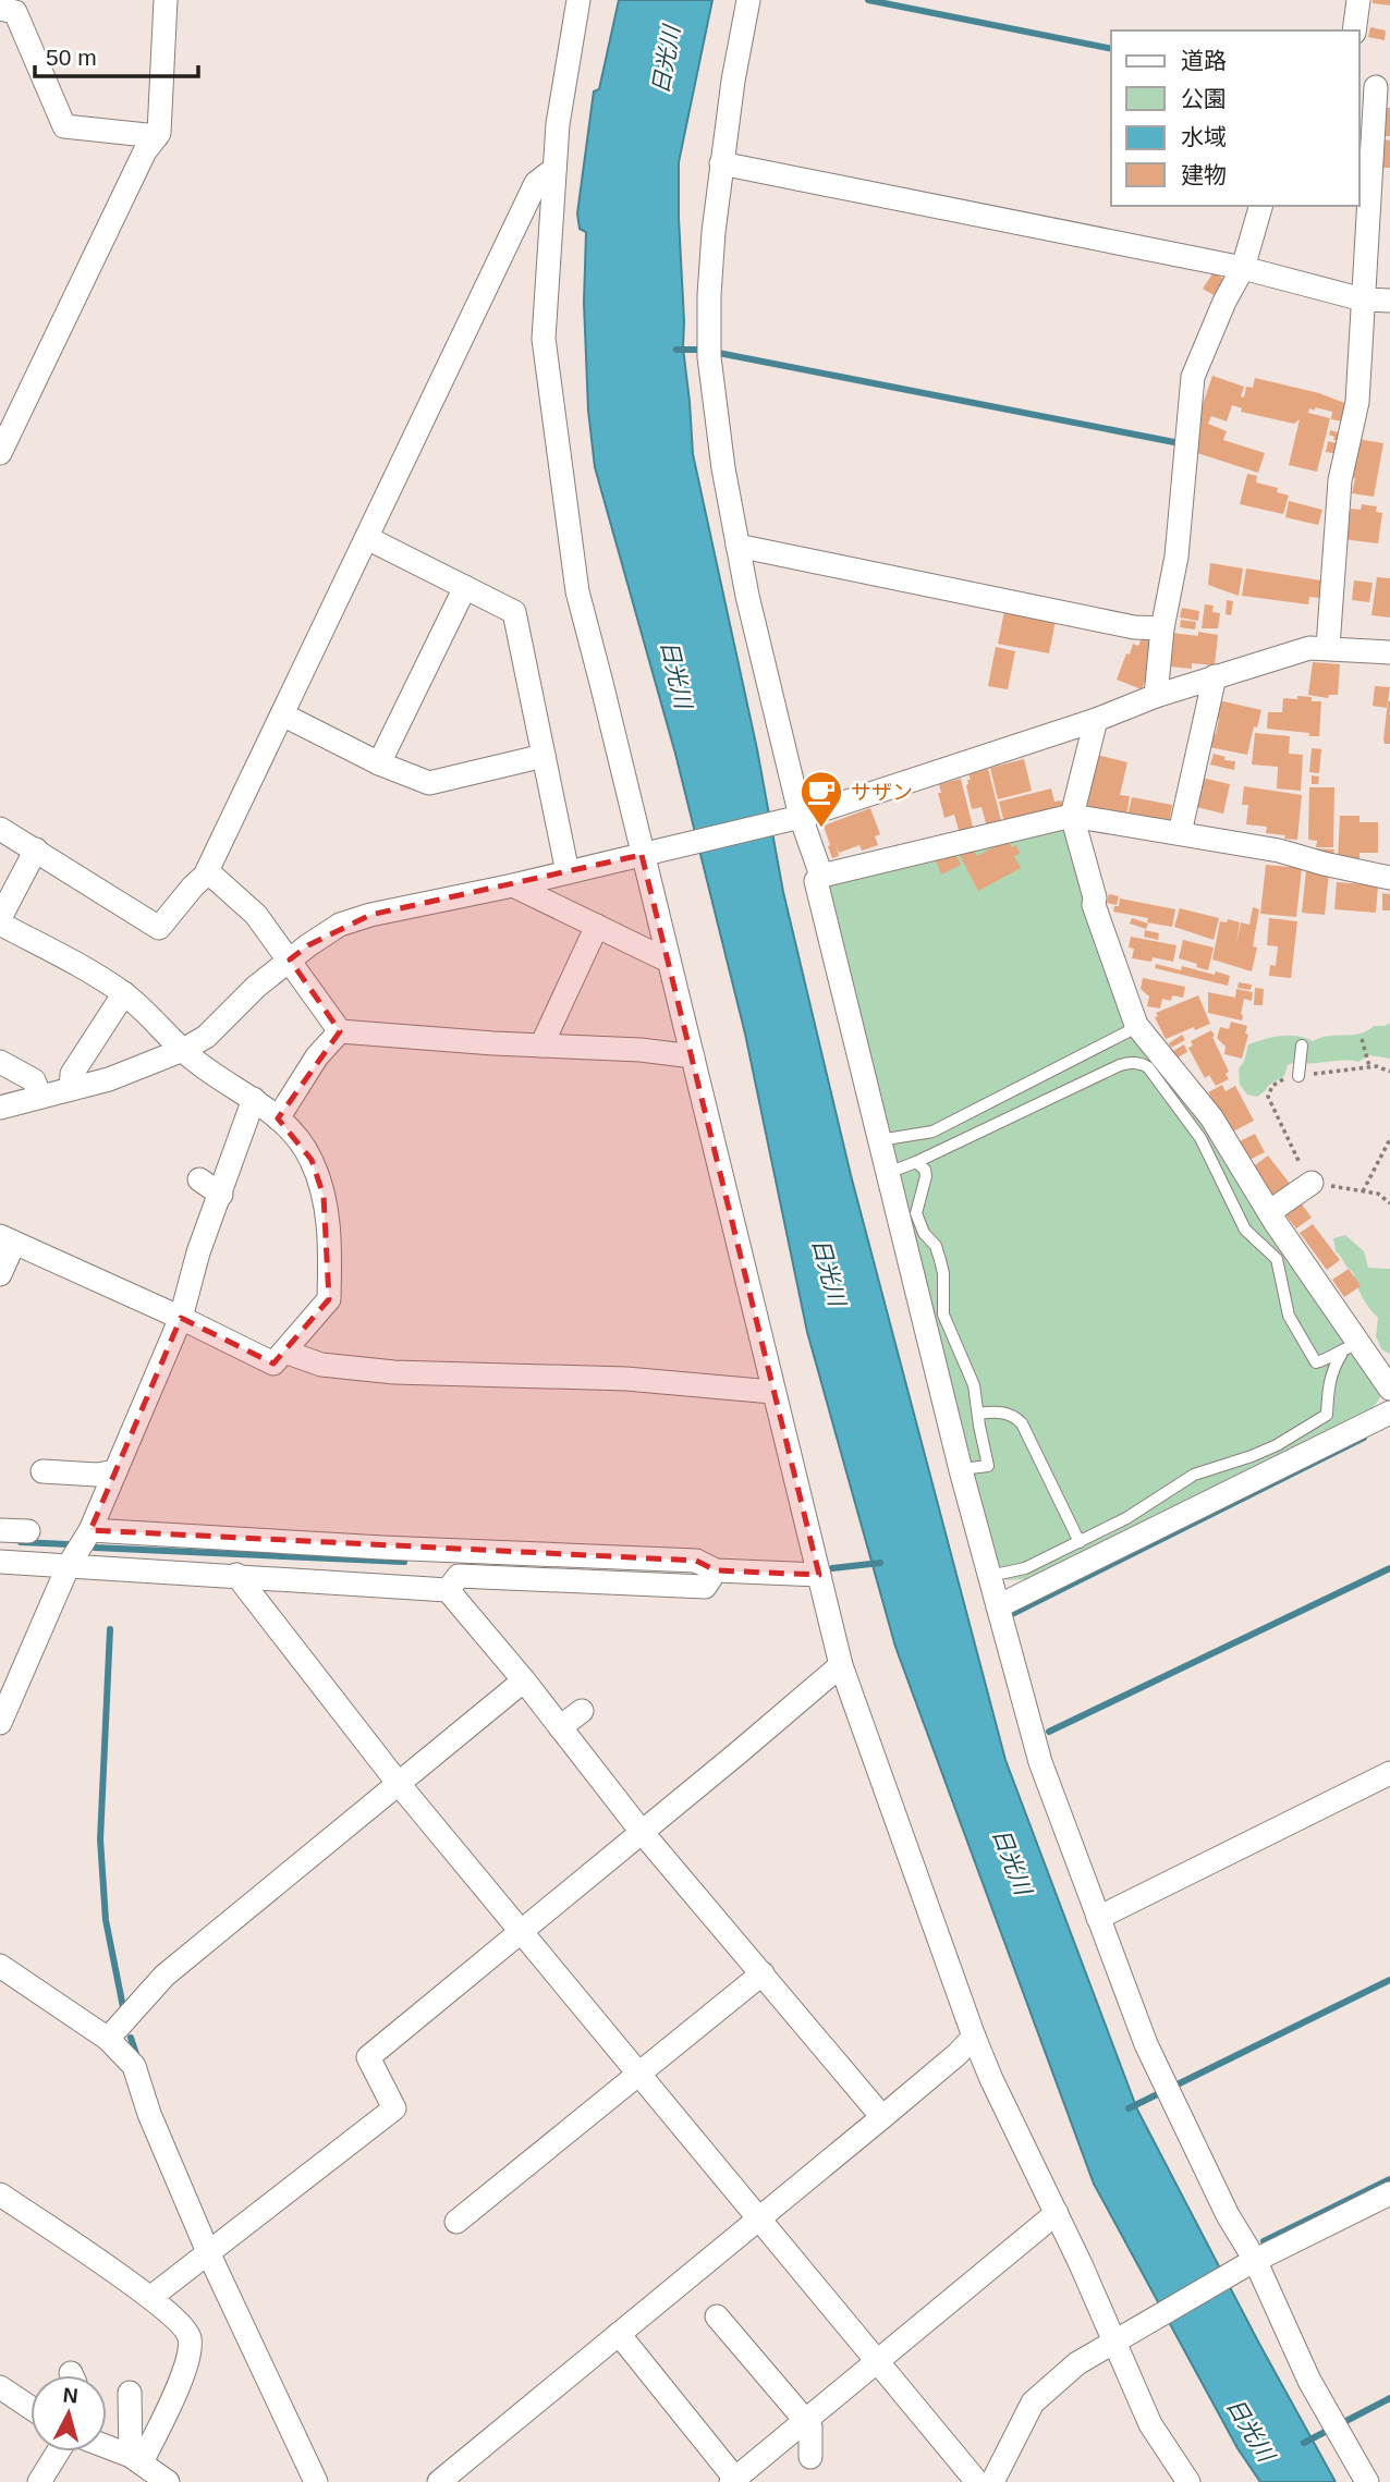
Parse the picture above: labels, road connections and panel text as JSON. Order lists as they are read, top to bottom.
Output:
{
  "water": ["日光川"],
  "places": {
    "cafe": ["サザン"]
  },
  "legend": [
    "道路",
    "公園",
    "水域",
    "建物"
  ],
  "scale_bar": "50 m",
  "north": "top"
}
